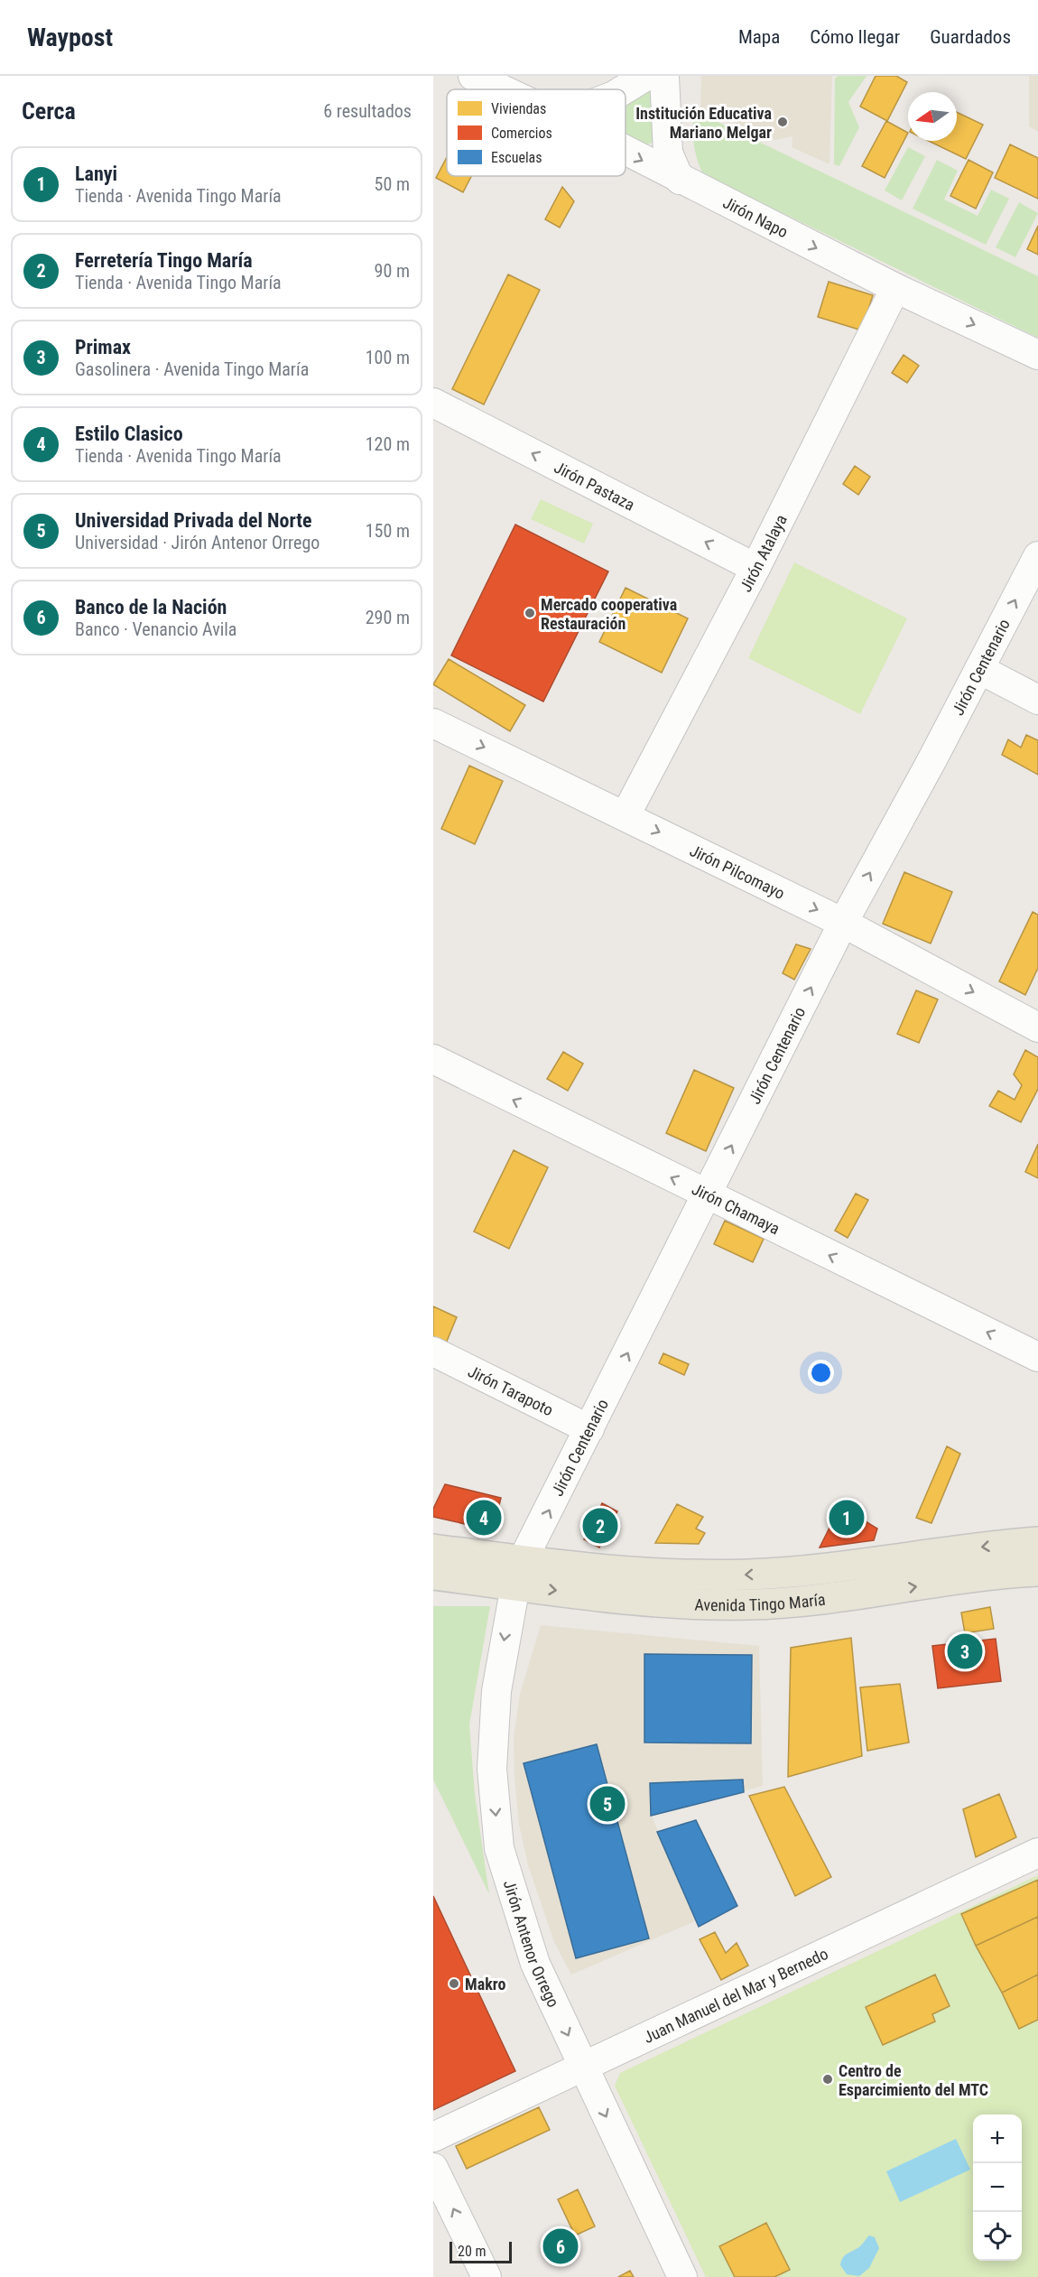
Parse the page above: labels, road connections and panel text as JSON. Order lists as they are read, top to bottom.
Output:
{
  "streets": {
    "main road": ["Avenida Tingo María"],
    "street": [
      "Jirón Napo",
      "Jirón Pastaza",
      "Jirón Atalaya",
      "Jirón Centenario",
      "Jirón Pilcomayo",
      "Jirón Chamaya",
      "Jirón Tarapoto",
      "Jirón Antenor Orrego",
      "Juan Manuel del Mar y Bernedo"
    ]
  },
  "crossings": [
    ["Jirón Napo", "Jirón Atalaya"],
    ["Jirón Pastaza", "Jirón Atalaya"],
    ["Jirón Atalaya", "Jirón Pilcomayo"],
    ["Jirón Centenario", "Jirón Pilcomayo"],
    ["Jirón Centenario", "Jirón Chamaya"],
    ["Jirón Centenario", "Jirón Tarapoto"],
    ["Jirón Centenario", "Avenida Tingo María"],
    ["Jirón Centenario", "Jirón Antenor Orrego"],
    ["Avenida Tingo María", "Jirón Antenor Orrego"],
    ["Jirón Antenor Orrego", "Juan Manuel del Mar y Bernedo"]
  ],
  "one_way": [
    "Jirón Napo",
    "Jirón Pastaza",
    "Jirón Centenario",
    "Jirón Pilcomayo",
    "Jirón Chamaya",
    "Jirón Antenor Orrego"
  ],
  "places": [
    "Institución Educativa Mariano Melgar",
    "Mercado cooperativa Restauración",
    "Makro",
    "Centro de Esparcimiento del MTC"
  ],
  "legend": ["Viviendas", "Comercios", "Escuelas"],
  "scale_bar": "20 m",
  "north": "left",
  "page": {
    "header": "Waypost",
    "nav": ["Mapa", "Cómo llegar", "Guardados"],
    "heading": ["Cerca", "6 resultados"],
    "list": [
      {
        "mark": "1",
        "name": "Lanyi",
        "note": "Tienda · Avenida Tingo María",
        "value": "50 m"
      },
      {
        "mark": "2",
        "name": "Ferretería Tingo María",
        "note": "Tienda · Avenida Tingo María",
        "value": "90 m"
      },
      {
        "mark": "3",
        "name": "Primax",
        "note": "Gasolinera · Avenida Tingo María",
        "value": "100 m"
      },
      {
        "mark": "4",
        "name": "Estilo Clasico",
        "note": "Tienda · Avenida Tingo María",
        "value": "120 m"
      },
      {
        "mark": "5",
        "name": "Universidad Privada del Norte",
        "note": "Universidad · Jirón Antenor Orrego",
        "value": "150 m"
      },
      {
        "mark": "6",
        "name": "Banco de la Nación",
        "note": "Banco · Venancio Avila",
        "value": "290 m"
      }
    ],
    "pins": [
      "1",
      "4",
      "2",
      "3",
      "5",
      "6"
    ],
    "map_buttons": ["+", "−"],
    "scale": "20 m"
  }
}
